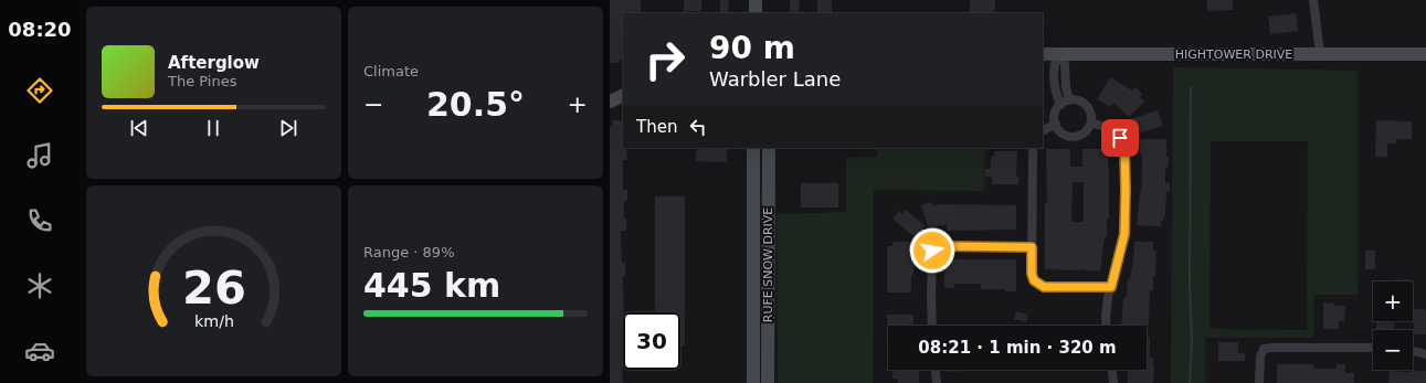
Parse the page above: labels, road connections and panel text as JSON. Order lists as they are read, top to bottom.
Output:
{
  "streets": {
    "main road": ["HIGHTOWER DRIVE", "RUFE SNOW DRIVE"]
  },
  "page": {
    "tabs": "08:20",
    "tile": [
      "Climate",
      ["Range · 89%", "445 km"]
    ],
    "turn": ["90 m", "Warbler Lane"],
    "song": ["Afterglow", "The Pines"],
    "heat": ["−", "20.5°", "+"],
    "then": "Then",
    "map_buttons": ["+", "−"],
    "limit": "30",
    "trip": "08:21 · 1 min · 320 m",
    "gauge": ["26", "km/h"]
  }
}
